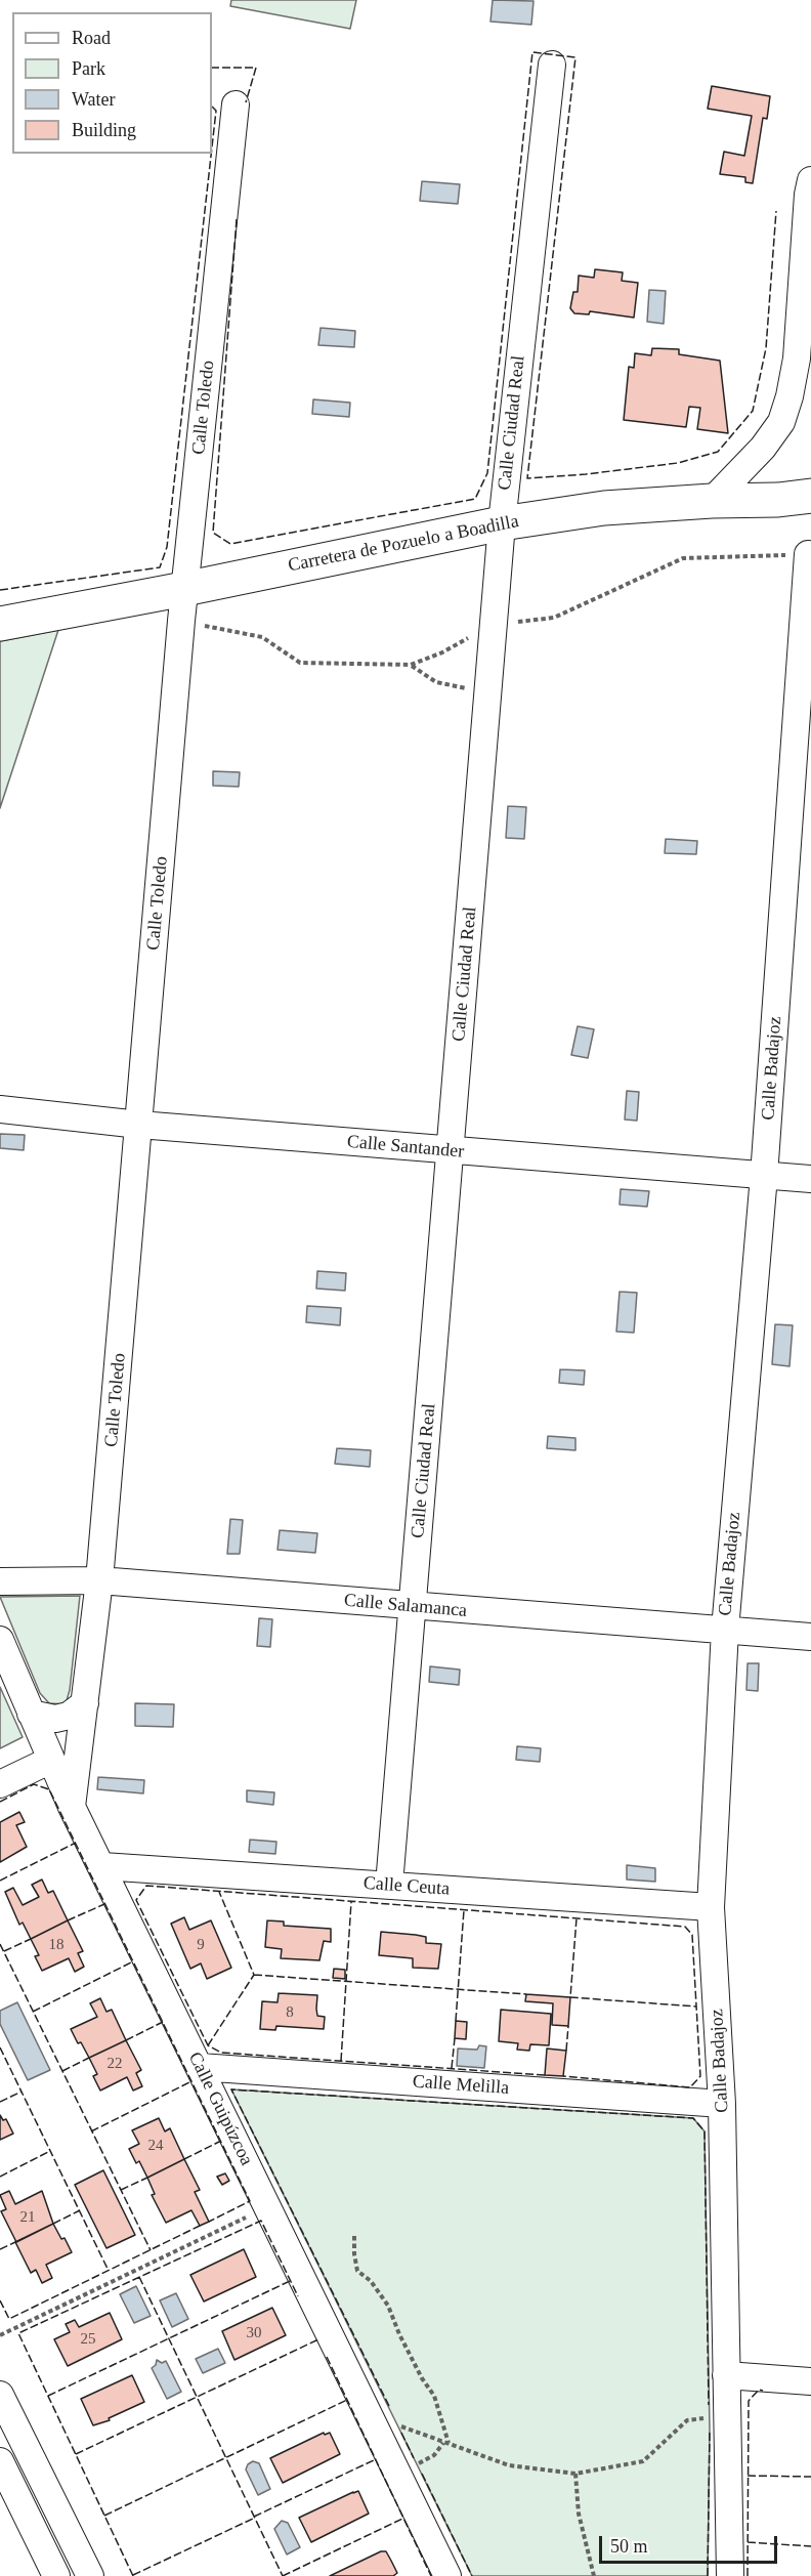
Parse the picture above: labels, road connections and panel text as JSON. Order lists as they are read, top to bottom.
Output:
{
  "streets": {
    "main road": ["Carretera de Pozuelo a Boadilla"],
    "street": [
      "Calle Toledo",
      "Calle Ciudad Real",
      "Calle Badajoz",
      "Calle Santander",
      "Calle Salamanca",
      "Calle Ceuta",
      "Calle Melilla",
      "Calle Guipúzcoa"
    ]
  },
  "crossings": [
    ["Calle Toledo", "Carretera de Pozuelo a Boadilla"],
    ["Calle Toledo", "Calle Santander"],
    ["Calle Toledo", "Calle Salamanca"],
    ["Calle Toledo", "Calle Guipúzcoa"],
    ["Calle Ciudad Real", "Carretera de Pozuelo a Boadilla"],
    ["Calle Ciudad Real", "Calle Santander"],
    ["Calle Ciudad Real", "Calle Salamanca"],
    ["Calle Ciudad Real", "Calle Ceuta"],
    ["Calle Badajoz", "Calle Santander"],
    ["Calle Badajoz", "Calle Salamanca"],
    ["Calle Badajoz", "Calle Ceuta"],
    ["Calle Badajoz", "Calle Melilla"],
    ["Calle Ceuta", "Calle Guipúzcoa"],
    ["Calle Melilla", "Calle Guipúzcoa"]
  ],
  "house_numbers": [
    "18",
    "9",
    "8",
    "22",
    "24",
    "21",
    "30",
    "25"
  ],
  "legend": [
    "Road",
    "Park",
    "Water",
    "Building"
  ],
  "scale_bar": "50 m"
}
